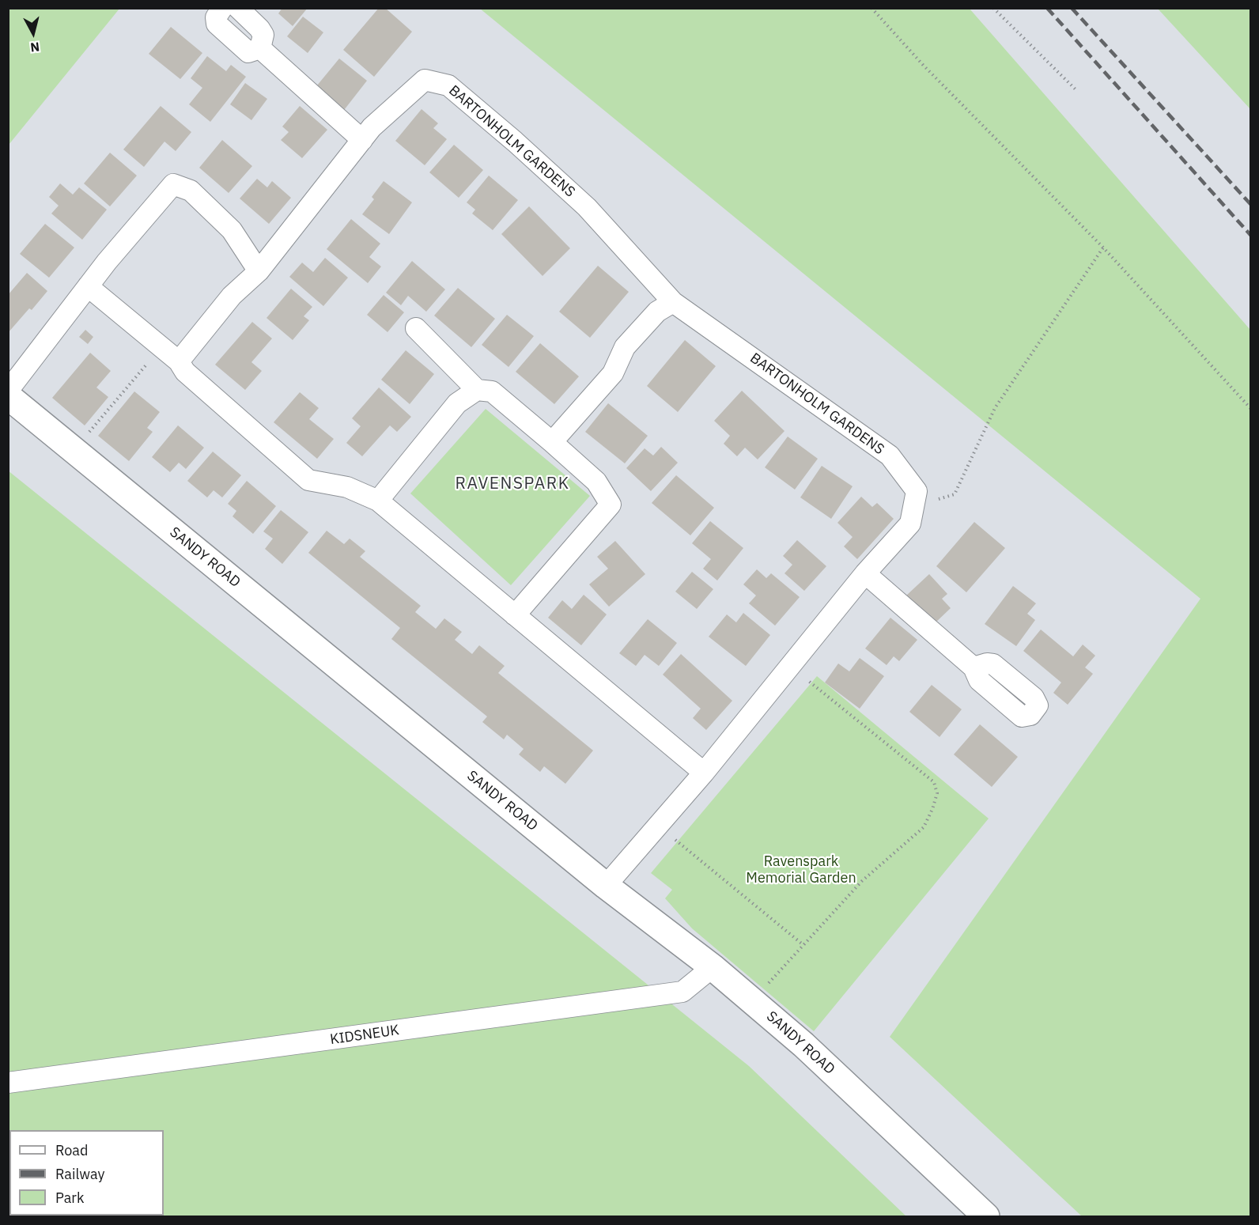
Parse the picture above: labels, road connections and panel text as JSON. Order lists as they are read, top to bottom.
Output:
{
  "streets": {
    "main road": ["SANDY ROAD"],
    "street": ["BARTONHOLM GARDENS", "KIDSNEUK"]
  },
  "crossings": [
    ["BARTONHOLM GARDENS", "SANDY ROAD"],
    ["SANDY ROAD", "KIDSNEUK"]
  ],
  "districts": ["RAVENSPARK"],
  "parks": ["Ravenspark Memorial Garden"],
  "legend": ["Road", "Railway", "Park"],
  "north": "bottom"
}
